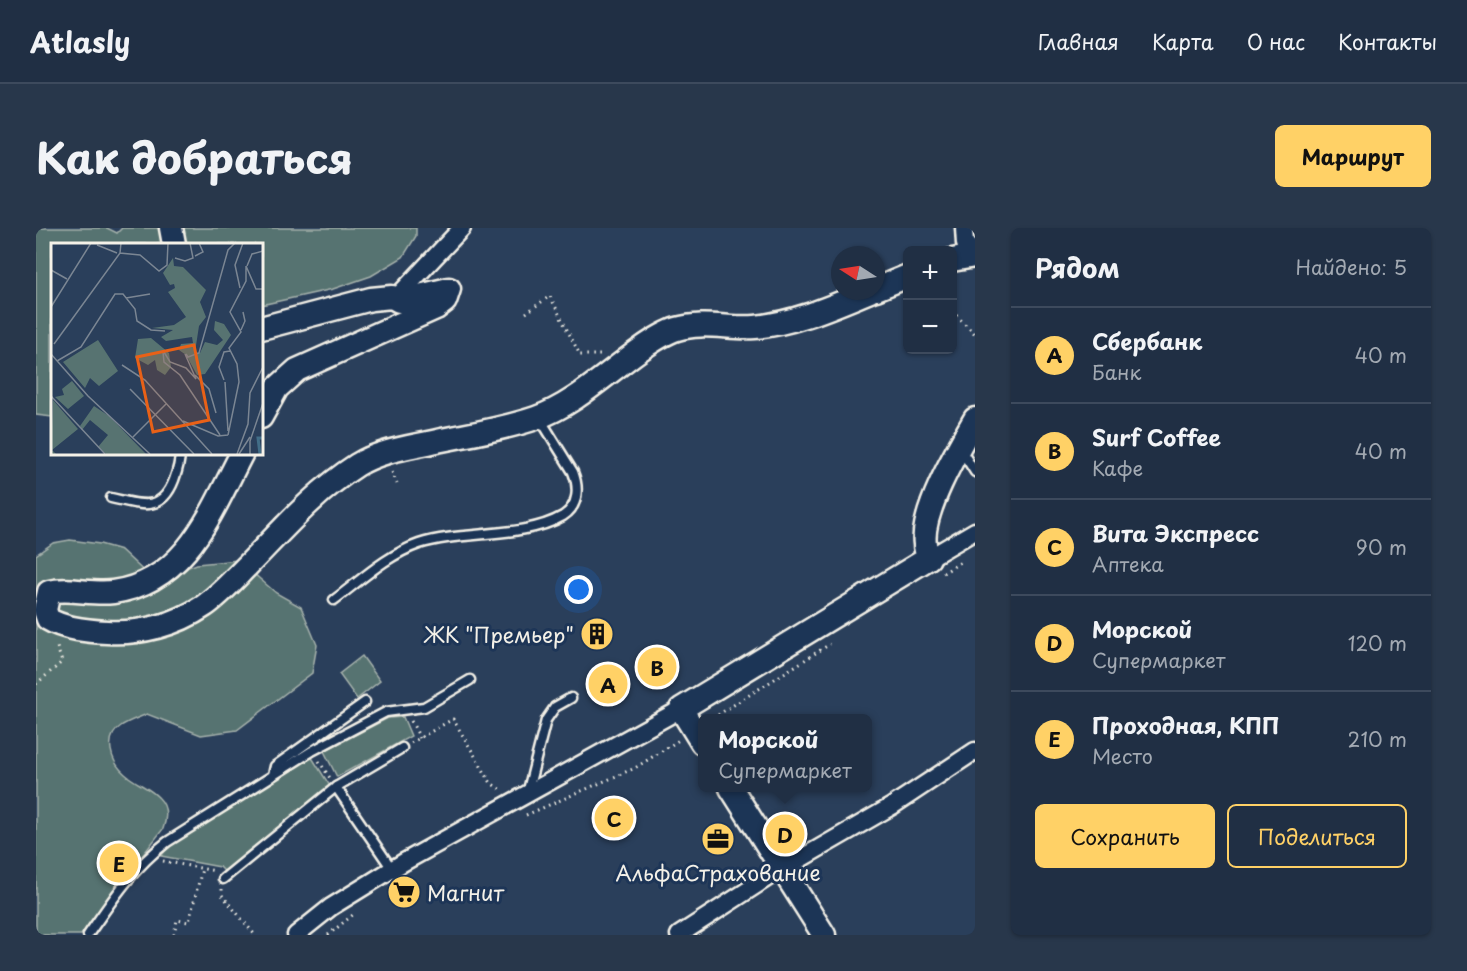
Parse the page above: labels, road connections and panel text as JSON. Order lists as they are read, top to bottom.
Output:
{
  "places": {
    "building": ["ЖК \"Премьер\""],
    "office": ["АльфаСтрахование"],
    "supermarket": ["Магнит"]
  },
  "north": "left",
  "page": {
    "header": "Atlasly",
    "nav": [
      "Главная",
      "Карта",
      "О нас",
      "Контакты"
    ],
    "title": "Как добраться",
    "buttons": [
      "Маршрут",
      ["Сохранить", "Поделиться"]
    ],
    "heading": ["Рядом", "Найдено: 5"],
    "map_buttons": ["+", "−"],
    "list": [
      {
        "mark": "A",
        "name": "Сбербанк",
        "note": "Банк",
        "value": "40 m"
      },
      {
        "mark": "B",
        "name": "Surf Coffee",
        "note": "Кафе",
        "value": "40 m"
      },
      {
        "mark": "C",
        "name": "Вита Экспресс",
        "note": "Аптека",
        "value": "90 m"
      },
      {
        "mark": "D",
        "name": "Морской",
        "note": "Супермаркет",
        "value": "120 m"
      },
      {
        "mark": "E",
        "name": "Проходная, КПП",
        "note": "Место",
        "value": "210 m"
      }
    ],
    "pins": [
      "B",
      "A",
      "C",
      "D",
      "E"
    ],
    "popup": ["Морской", "Супермаркет"]
  }
}
